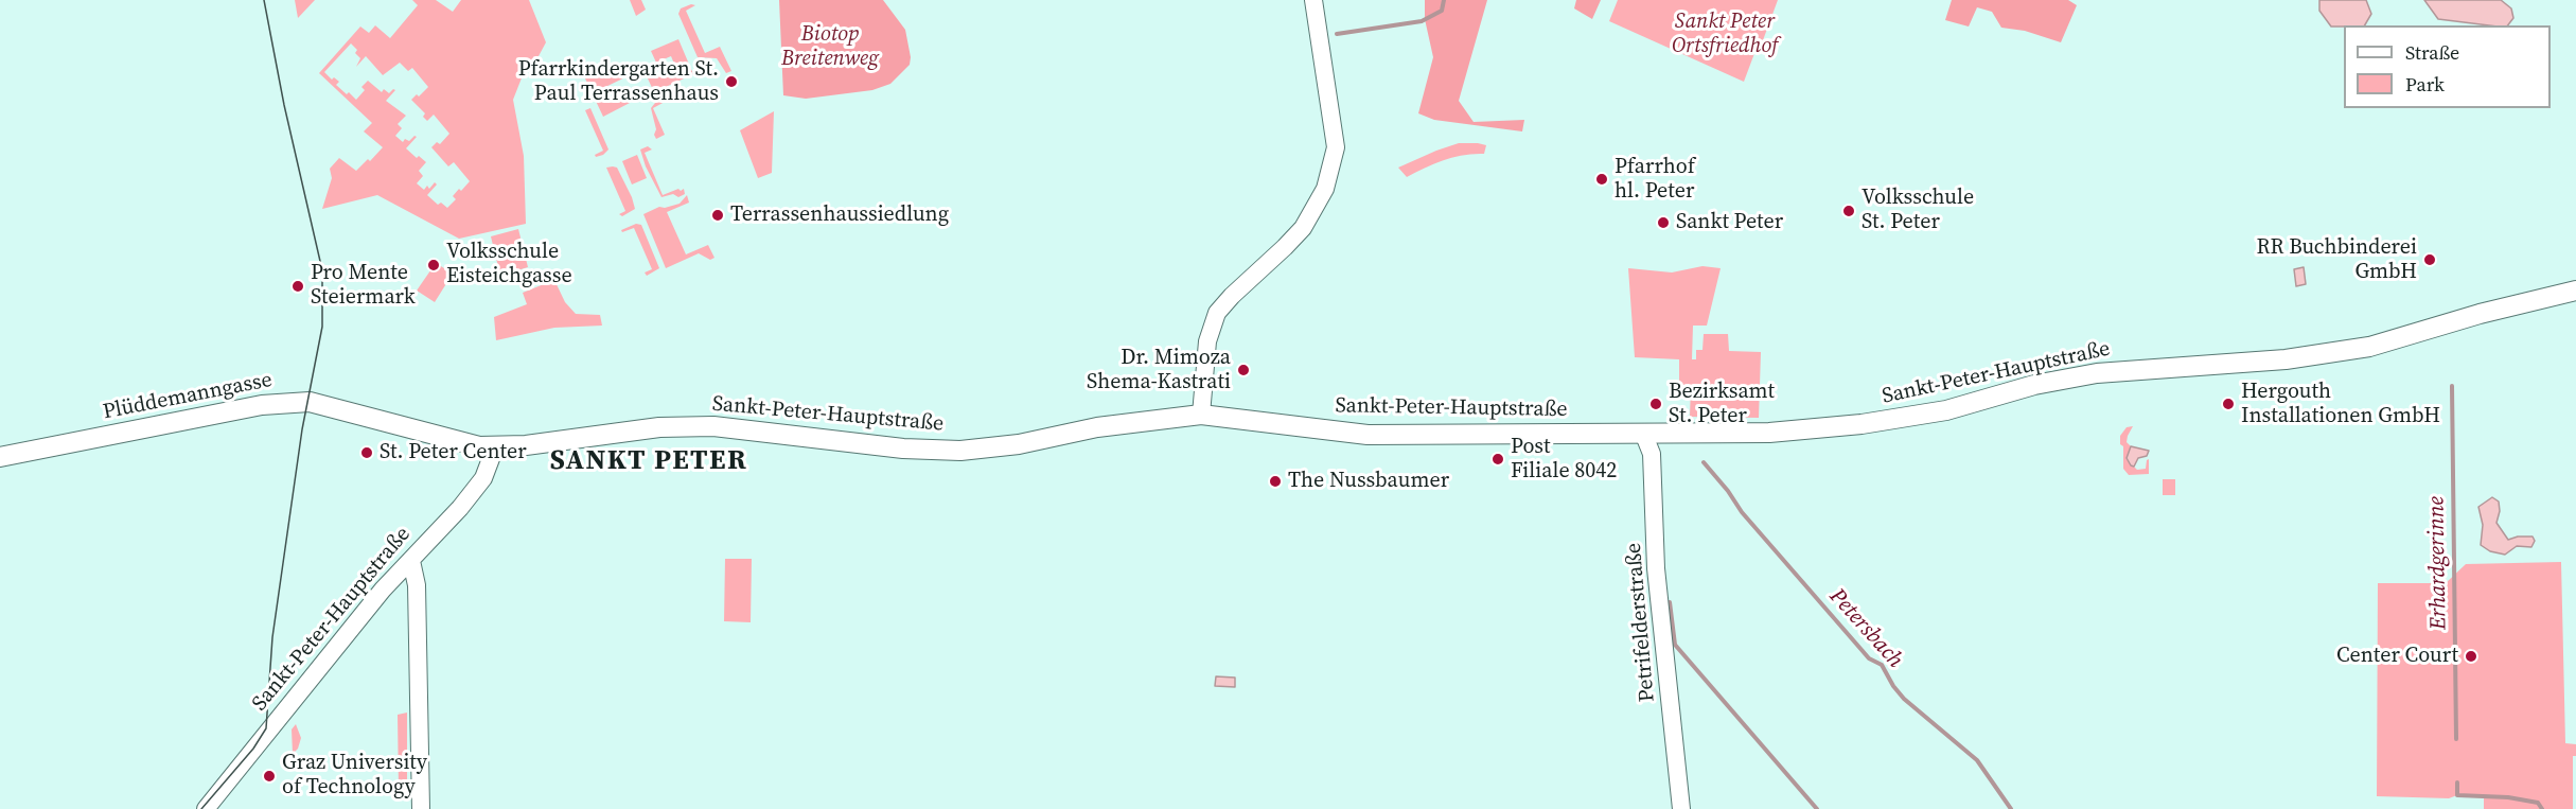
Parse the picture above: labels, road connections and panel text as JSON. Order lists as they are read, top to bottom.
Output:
{
  "streets": {
    "main road": ["Sankt-Peter-Hauptstraße", "Plüddemanngasse", "Petrifelderstraße"]
  },
  "crossings": [
    ["Sankt-Peter-Hauptstraße", "Plüddemanngasse"],
    ["Sankt-Peter-Hauptstraße", "Petrifelderstraße"]
  ],
  "districts": ["SANKT PETER"],
  "water": ["Erhardgerinne", "Petersbach"],
  "parks": ["Sankt Peter Ortsfriedhof", "Biotop Breitenweg"],
  "places": [
    "Pfarrkindergarten St. Paul Terrassenhaus",
    "Pfarrhof hl. Peter",
    "Volksschule St. Peter",
    "Terrassenhaussiedlung",
    "Sankt Peter",
    "RR Buchbinderei GmbH",
    "Volksschule Eisteichgasse",
    "Pro Mente Steiermark",
    "Dr. Mimoza Shema-Kastrati",
    "Bezirksamt St. Peter",
    "Hergouth Installationen GmbH",
    "St. Peter Center",
    "Post Filiale 8042",
    "The Nussbaumer",
    "Center Court",
    "Graz University of Technology"
  ],
  "legend": ["Straße", "Park"]
}
